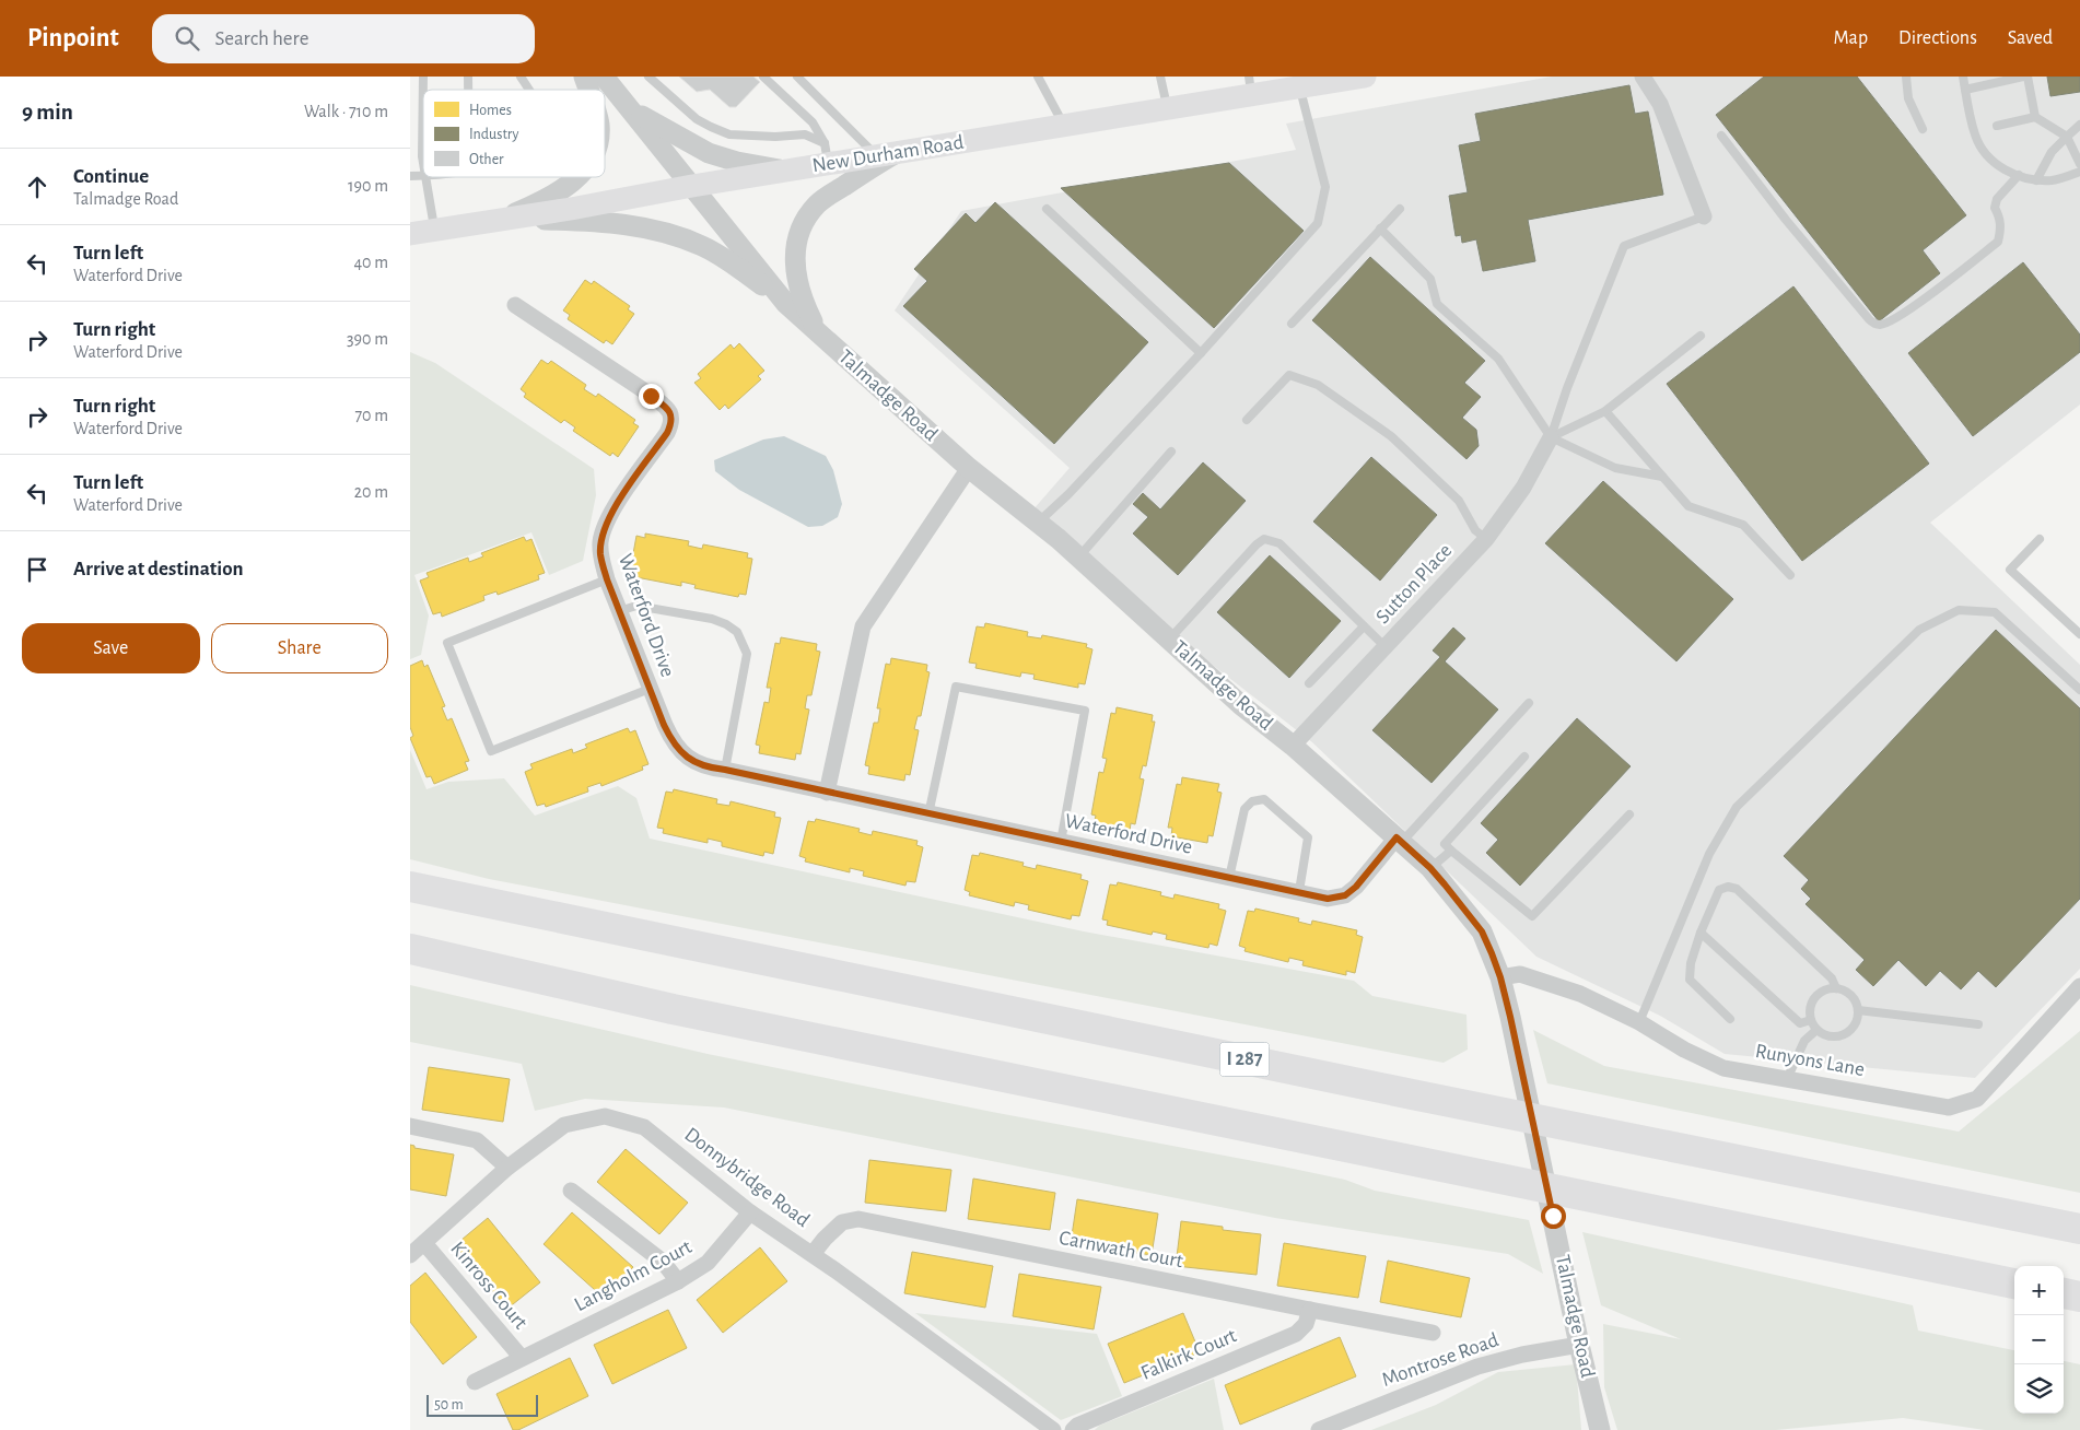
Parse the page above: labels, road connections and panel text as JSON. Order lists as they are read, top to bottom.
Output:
{
  "streets": {
    "highway": ["I 287"],
    "main road": ["New Durham Road"],
    "street": [
      "Talmadge Road",
      "Sutton Place",
      "Waterford Drive",
      "Runyons Lane",
      "Donnybridge Road",
      "Carnwath Court",
      "Langholm Court",
      "Kinross Court",
      "Falkirk Court",
      "Montrose Road"
    ]
  },
  "crossings": [
    ["New Durham Road", "Talmadge Road"],
    ["Talmadge Road", "Sutton Place"],
    ["Talmadge Road", "Waterford Drive"],
    ["Talmadge Road", "Runyons Lane"],
    ["Talmadge Road", "Montrose Road"],
    ["Donnybridge Road", "Carnwath Court"],
    ["Donnybridge Road", "Langholm Court"],
    ["Donnybridge Road", "Kinross Court"],
    ["Carnwath Court", "Falkirk Court"],
    ["Langholm Court", "Kinross Court"]
  ],
  "legend": ["Homes", "Industry", "Other"],
  "scale_bar": "50 m",
  "page": {
    "header": "Pinpoint",
    "search": "Search here",
    "nav": ["Map", "Directions", "Saved"],
    "heading": ["9 min", "Walk · 710 m"],
    "list": [
      ["Continue", "Talmadge Road", "190 m"],
      ["Turn left", "Waterford Drive", "40 m"],
      ["Turn right", "Waterford Drive", "390 m"],
      ["Turn right", "Waterford Drive", "70 m"],
      ["Turn left", "Waterford Drive", "20 m"],
      "Arrive at destination"
    ],
    "buttons": ["Save", "Share"],
    "map_buttons": ["+", "−"],
    "scale": "50 m"
  }
}
